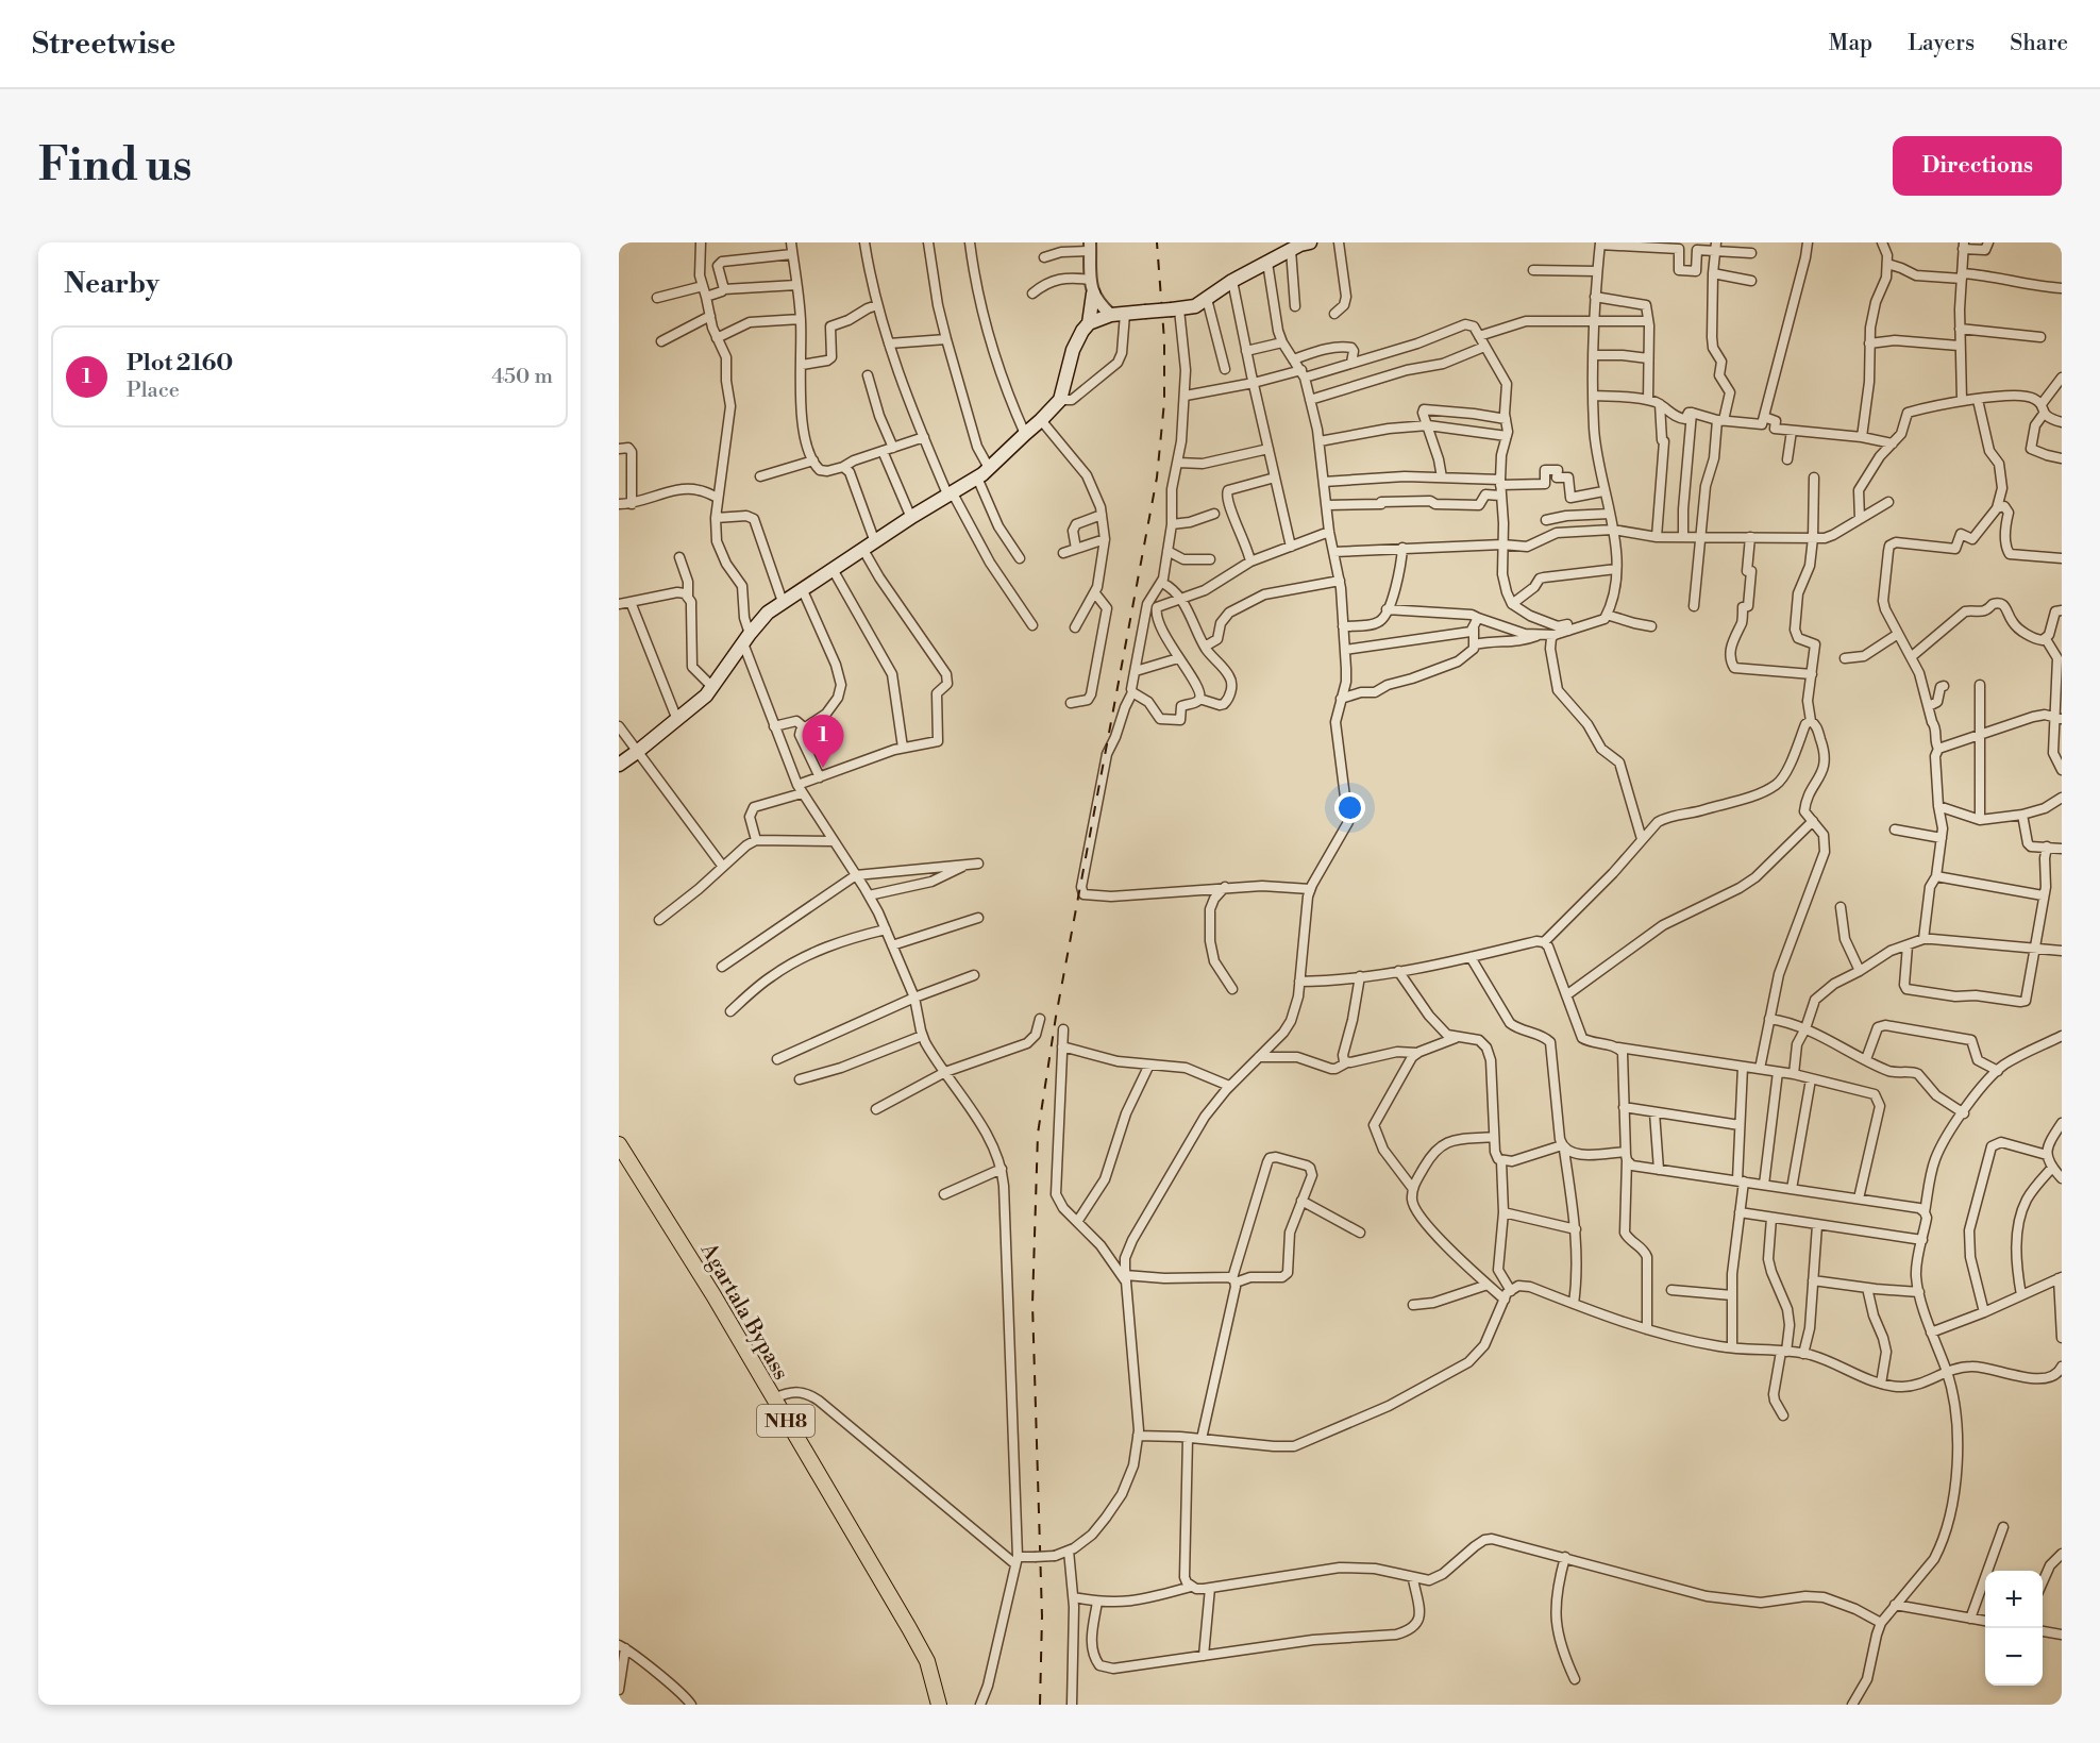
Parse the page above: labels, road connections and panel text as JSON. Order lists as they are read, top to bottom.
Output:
{
  "streets": {
    "highway": ["Agartala Bypass", "NH8"]
  },
  "page": {
    "header": "Streetwise",
    "nav": ["Map", "Layers", "Share"],
    "buttons": "Directions",
    "title": "Find us",
    "heading": "Nearby",
    "list": [
      {
        "mark": "1",
        "name": "Plot 2160",
        "note": "Place",
        "value": "450 m"
      }
    ],
    "pins": "1",
    "map_buttons": ["+", "−"]
  }
}
